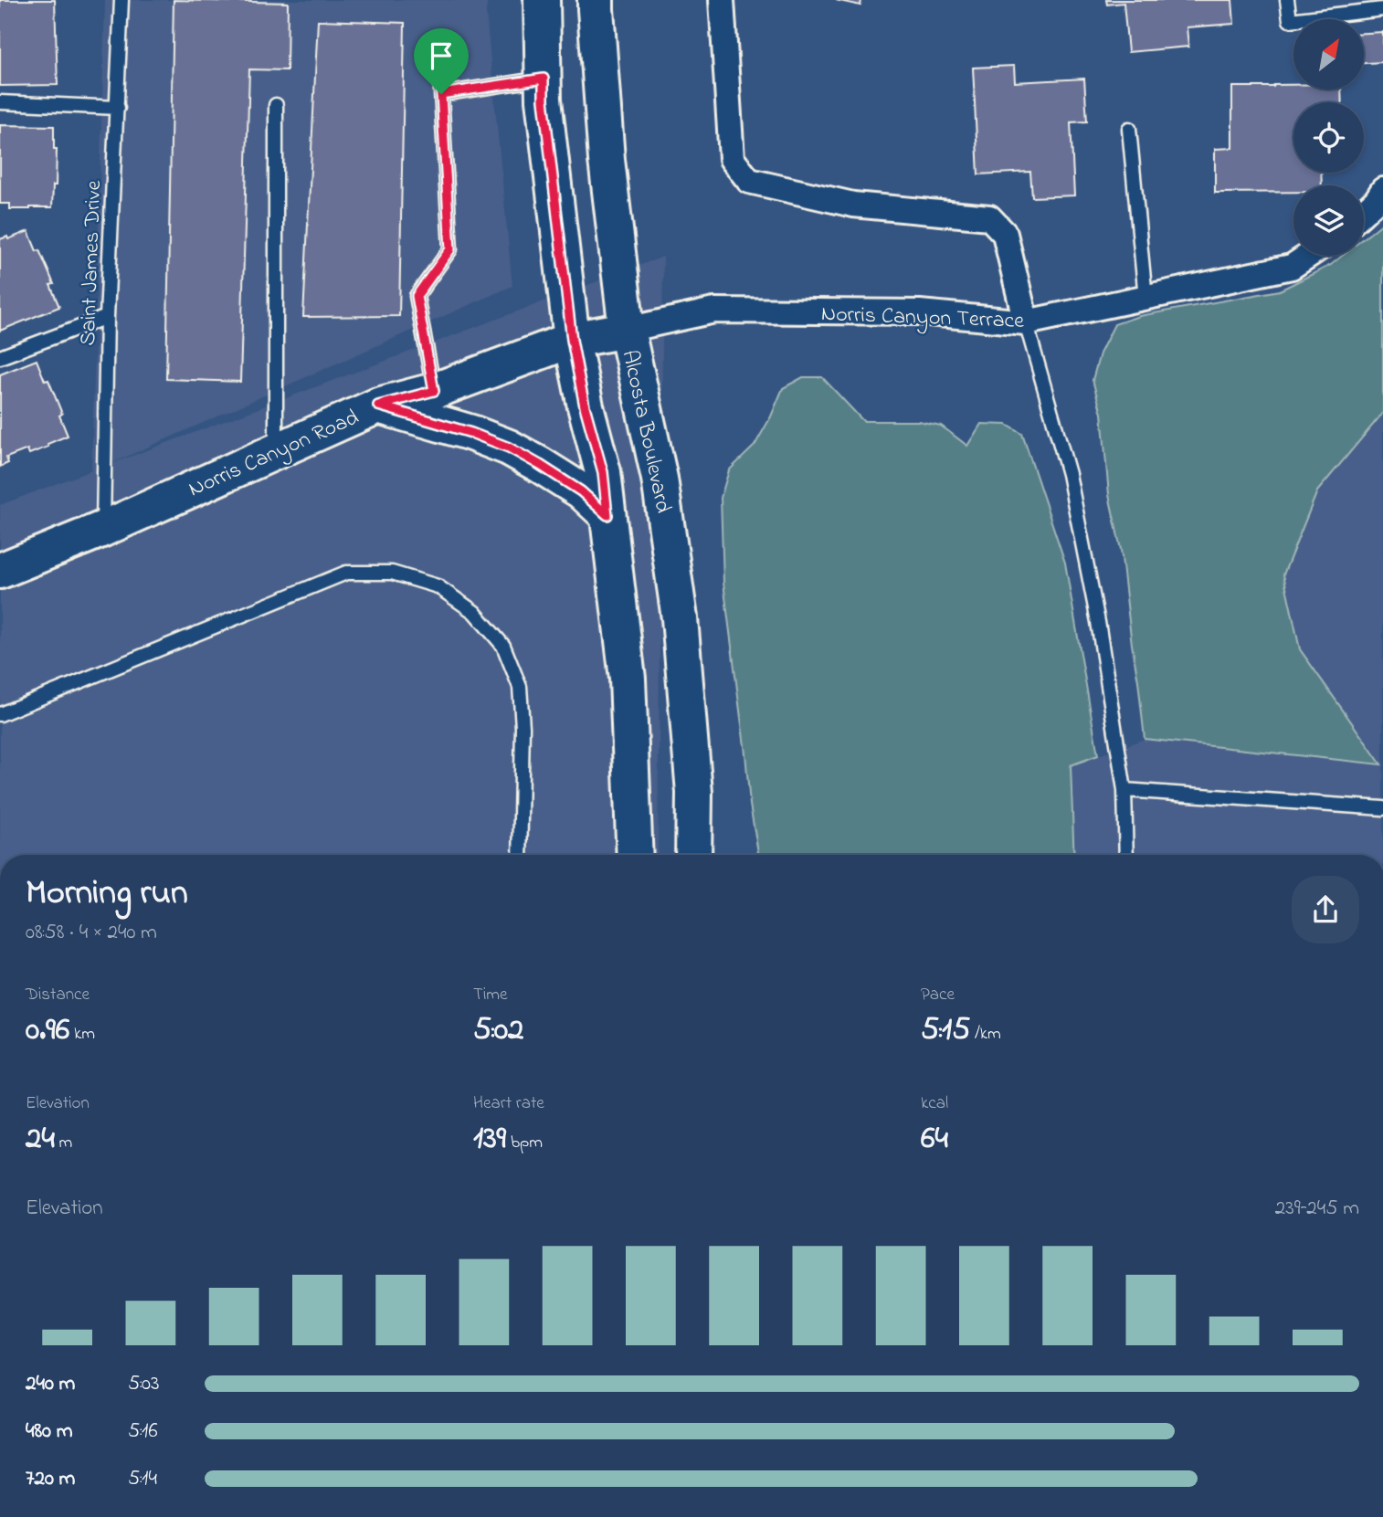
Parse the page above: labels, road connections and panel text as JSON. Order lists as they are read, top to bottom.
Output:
{
  "streets": {
    "main road": ["Alcosta Boulevard", "Norris Canyon Road"],
    "street": ["Norris Canyon Terrace"],
    "lane": ["Saint James Drive"]
  },
  "crossings": [
    ["Saint James Drive", "Norris Canyon Road"],
    ["Norris Canyon Terrace", "Alcosta Boulevard"],
    ["Norris Canyon Terrace", "Norris Canyon Road"],
    ["Alcosta Boulevard", "Norris Canyon Road"]
  ],
  "north": "top right",
  "page": {
    "heading": ["Morning run", "08:58 · 4 × 240 m"],
    "stats": [
      ["Distance", "0.96 km"],
      ["Time", "5:02"],
      ["Pace", "5:15 /km"],
      ["Elevation", "24 m"],
      ["Heart rate", "139 bpm"],
      ["kcal", "64"]
    ],
    "chart": ["Elevation", "239–245 m"],
    "list": [
      {
        "name": "240 m",
        "note": "5:03"
      },
      {
        "name": "480 m",
        "note": "5:16"
      },
      {
        "name": "720 m",
        "note": "5:14"
      }
    ]
  }
}
